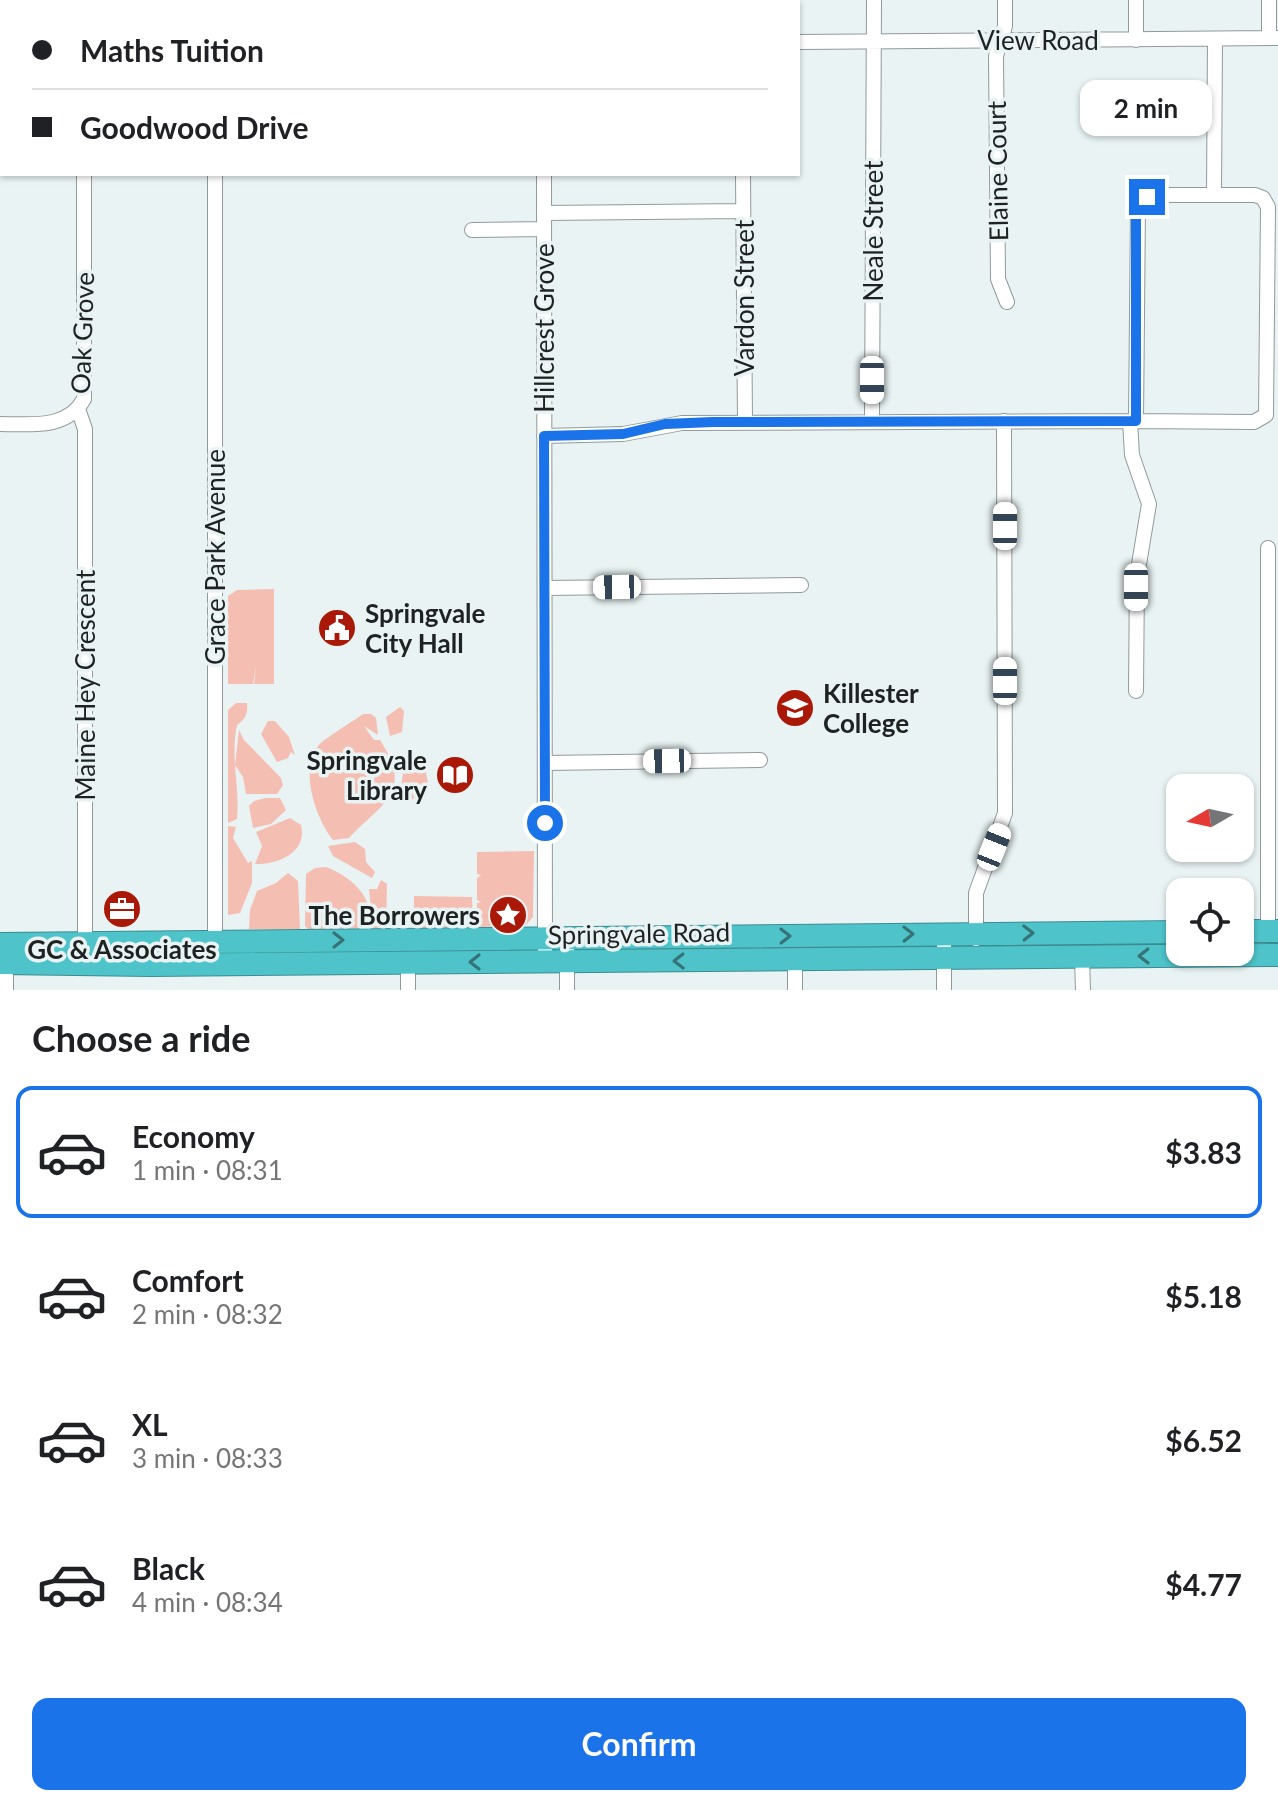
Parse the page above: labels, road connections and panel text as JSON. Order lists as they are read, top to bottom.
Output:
{
  "streets": {
    "highway": ["Springvale Road"],
    "street": [
      "View Road",
      "Elaine Court",
      "Neale Street",
      "Vardon Street",
      "Hillcrest Grove",
      "Oak Grove",
      "Grace Park Avenue",
      "Maine Hey Crescent"
    ]
  },
  "crossings": [
    ["View Road", "Elaine Court"],
    ["View Road", "Neale Street"],
    ["Hillcrest Grove", "Springvale Road"],
    ["Oak Grove", "Maine Hey Crescent"],
    ["Grace Park Avenue", "Springvale Road"],
    ["Maine Hey Crescent", "Springvale Road"]
  ],
  "places": {
    "public building": ["Springvale City Hall"],
    "school or university": ["Killester College"],
    "library": ["Springvale Library"],
    "office": ["GC & Associates"],
    "place": ["The Borrowers"]
  },
  "north": "left",
  "page": {
    "banner": ["Maths Tuition", "Goodwood Drive"],
    "bubble": "2 min",
    "heading": "Choose a ride",
    "list": [
      {
        "name": "Economy",
        "note": "1 min · 08:31",
        "value": "$3.83"
      },
      {
        "name": "Comfort",
        "note": "2 min · 08:32",
        "value": "$5.18"
      },
      {
        "name": "XL",
        "note": "3 min · 08:33",
        "value": "$6.52"
      },
      {
        "name": "Black",
        "note": "4 min · 08:34",
        "value": "$4.77"
      }
    ],
    "buttons": "Confirm"
  }
}
